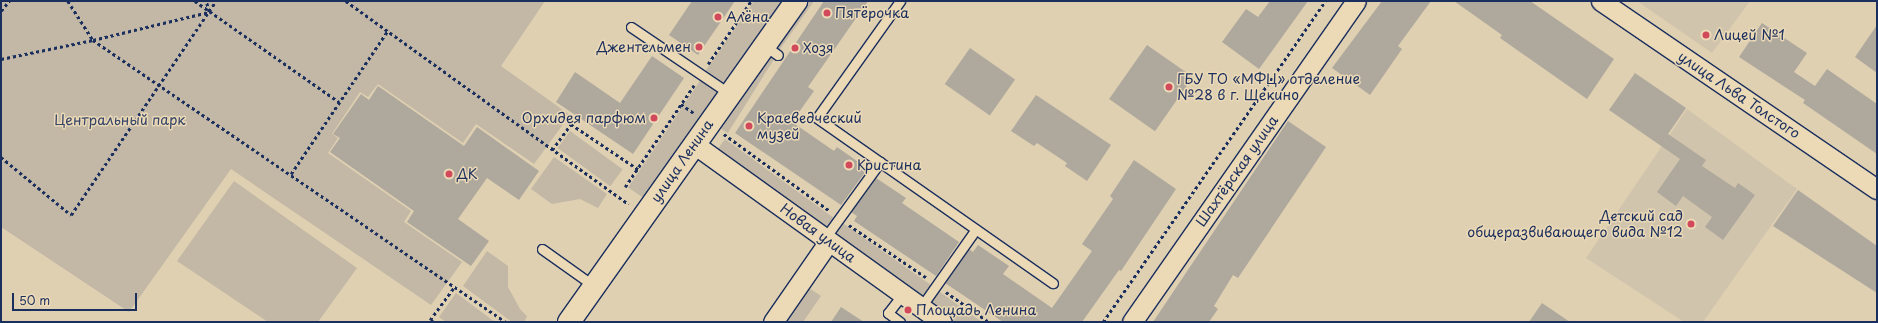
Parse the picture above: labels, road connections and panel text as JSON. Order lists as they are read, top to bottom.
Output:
{
  "streets": {
    "street": [
      "улица Льва Толстого",
      "улица Ленина",
      "Шахтёрская улица",
      "Новая улица"
    ]
  },
  "crossings": [
    ["улица Ленина", "Новая улица"]
  ],
  "parks": ["Центральный парк"],
  "places": [
    "Пятёрочка",
    "Алёна",
    "Лицей №1",
    "Джентельмен",
    "Хозя",
    "ГБУ ТО «МФЦ» отделение №28 в г. Щекино",
    "Орхидея парфюм",
    "Краеведческий музей",
    "Кристина",
    "ДК",
    "Детский сад общеразвивающего вида №12",
    "Площадь Ленина"
  ],
  "scale_bar": "50 m"
}
